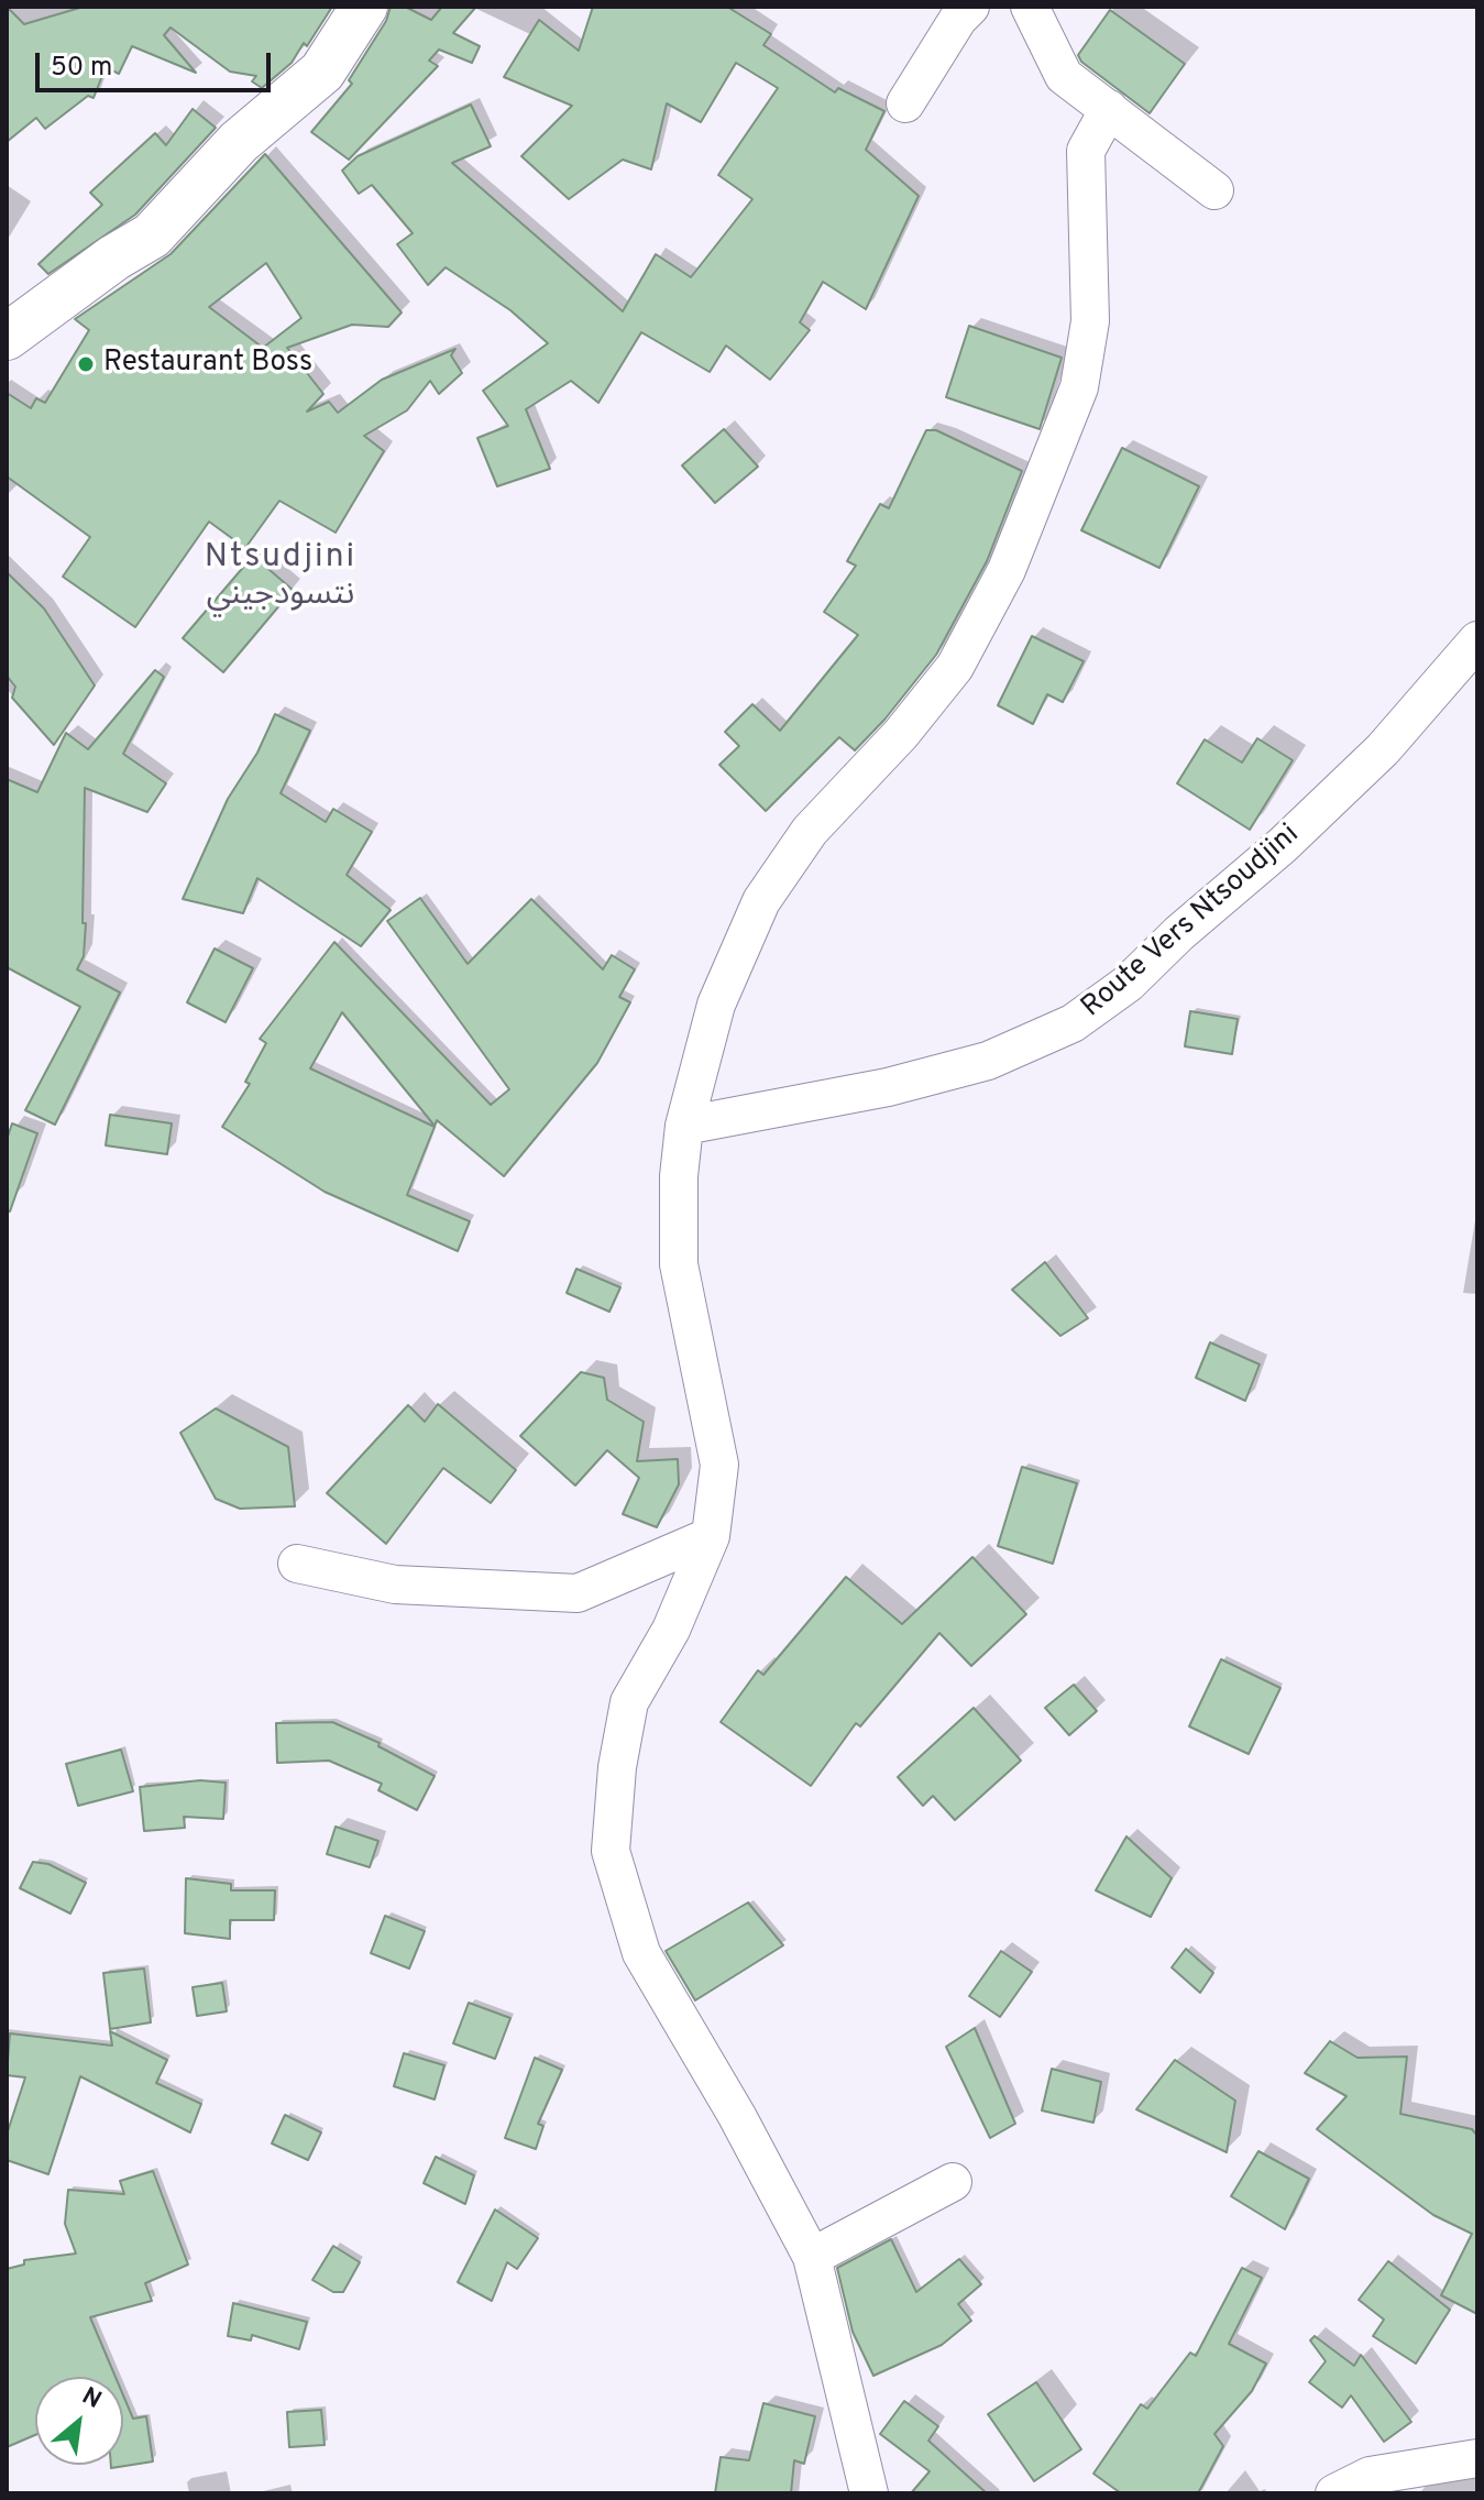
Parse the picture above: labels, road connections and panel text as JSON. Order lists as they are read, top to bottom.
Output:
{
  "streets": {
    "street": ["Route Vers Ntsoudjini"]
  },
  "districts": ["Ntsudjini نتسودجيني"],
  "places": ["Restaurant Boss"],
  "scale_bar": "50 m",
  "north": "top right"
}
